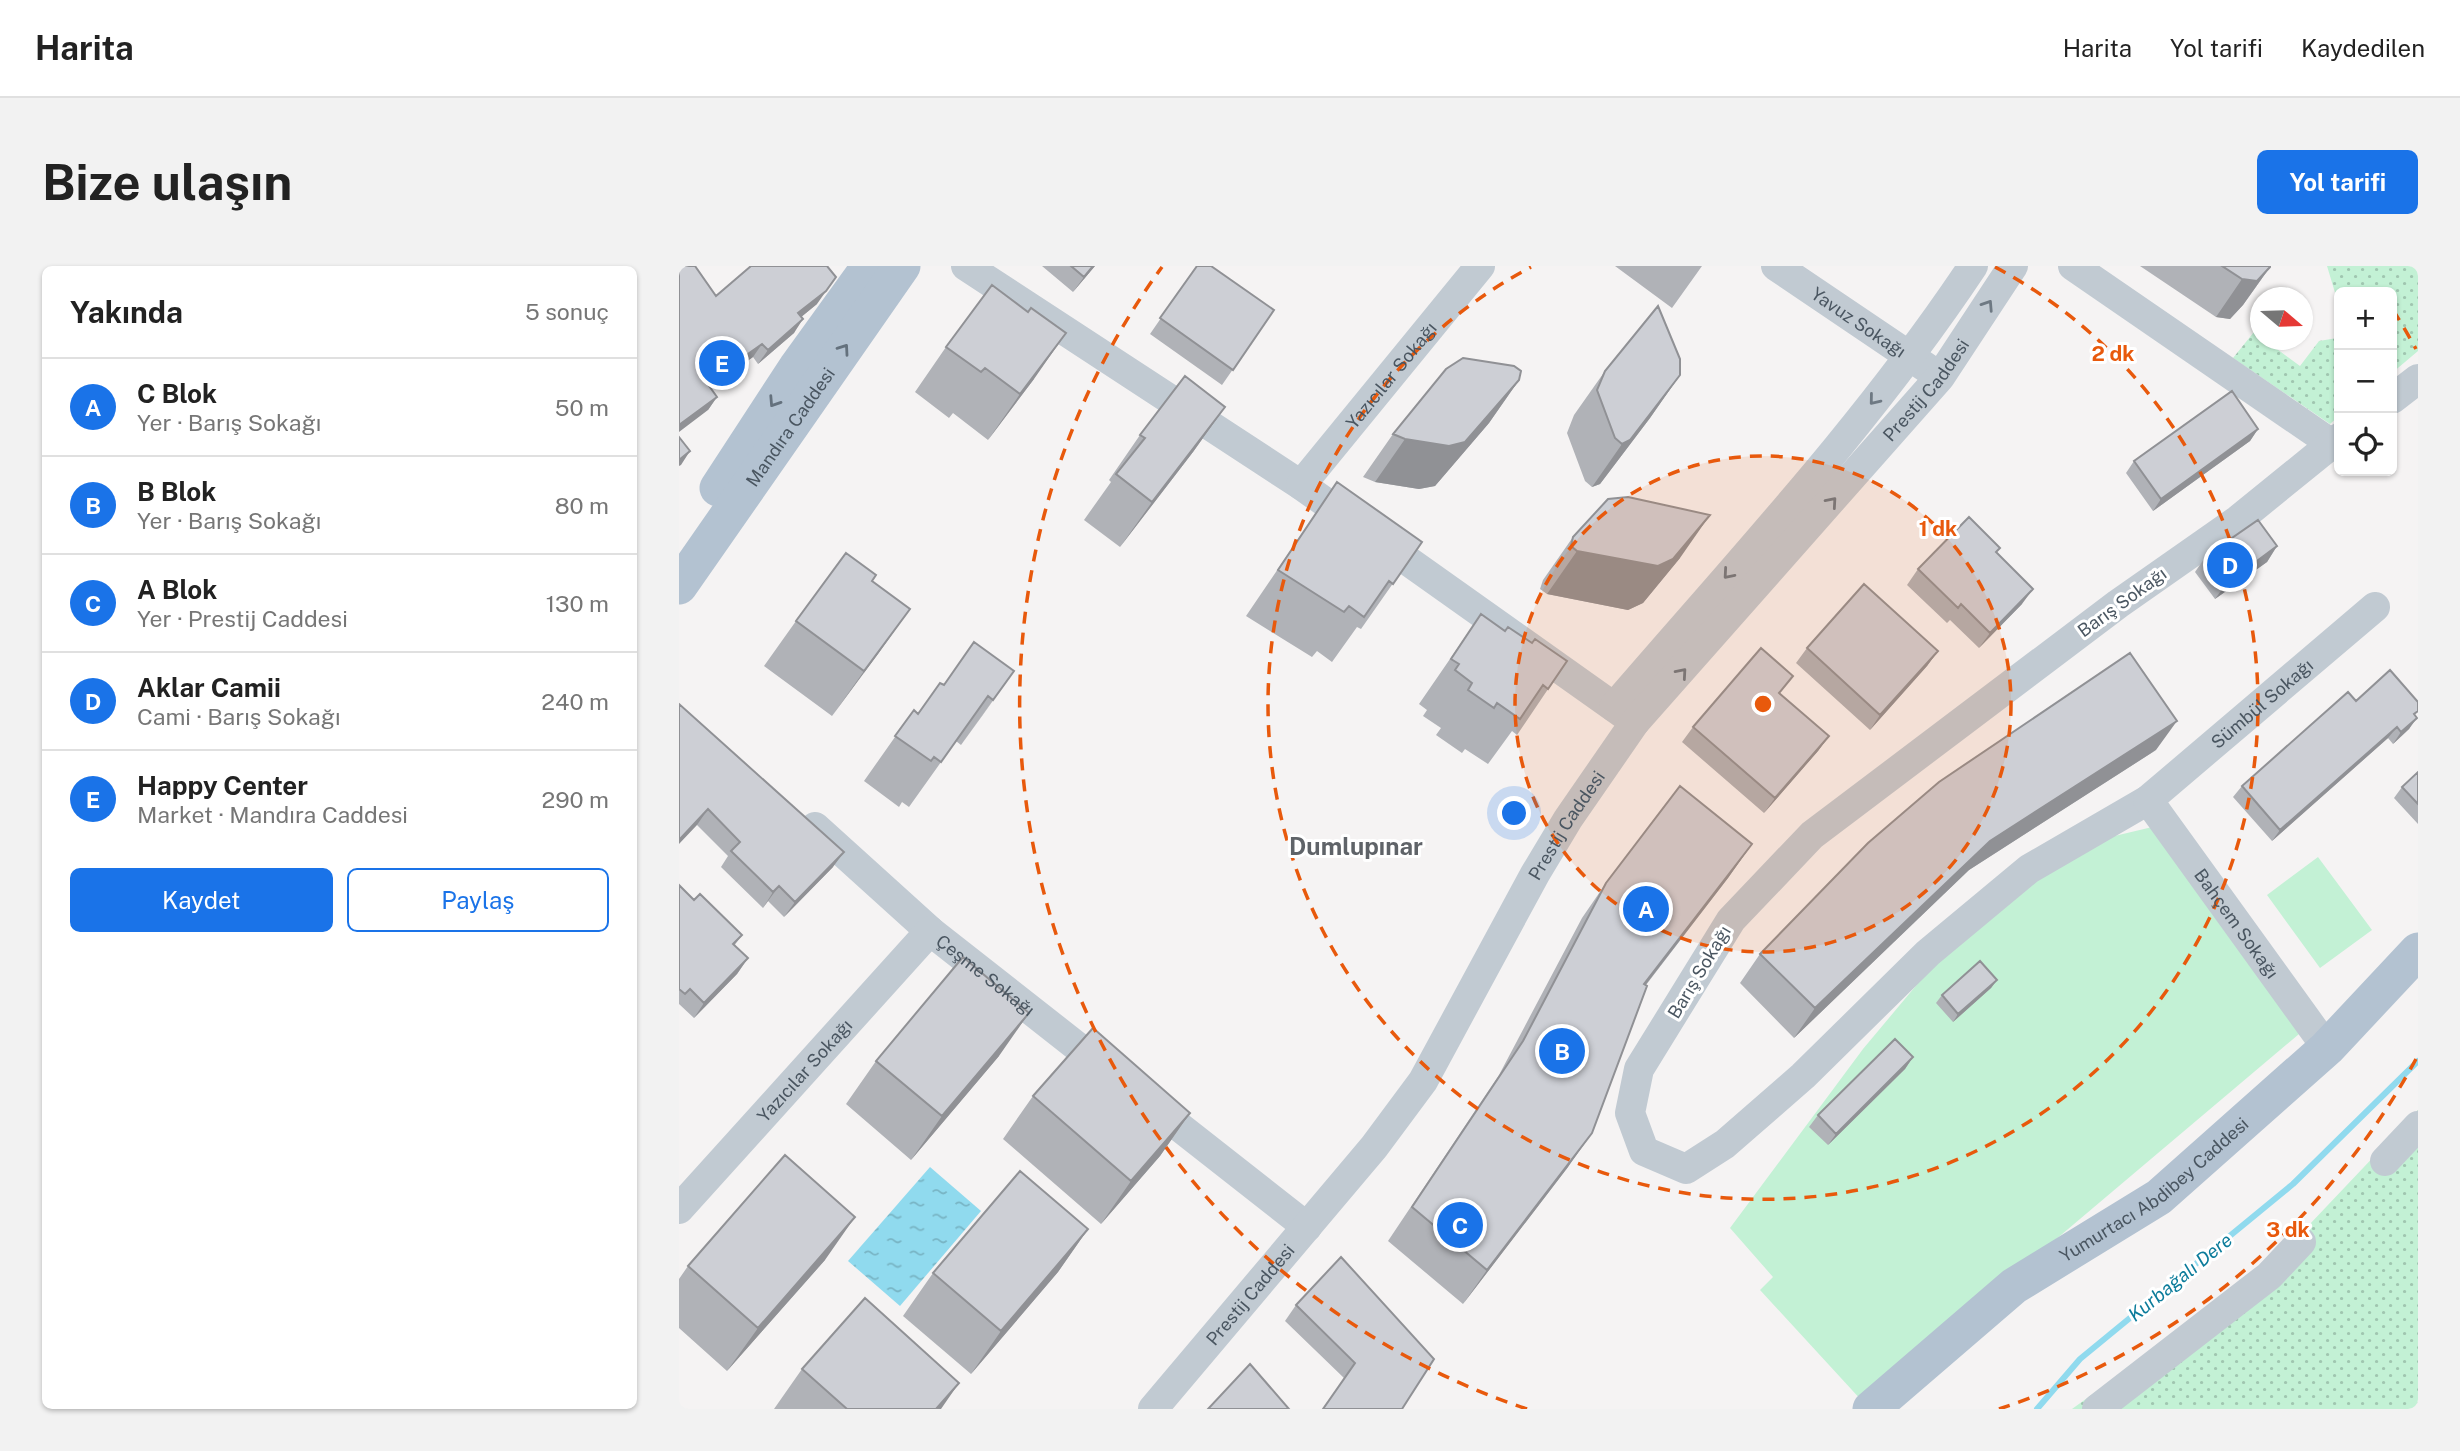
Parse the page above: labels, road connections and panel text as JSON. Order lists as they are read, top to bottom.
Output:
{
  "streets": {
    "main road": ["Mandıra Caddesi", "Yumurtacı Abdibey Caddesi"],
    "street": [
      "Yavuz Sokağı",
      "Yazıcılar Sokağı",
      "Prestij Caddesi",
      "Barış Sokağı",
      "Sümbül Sokağı",
      "Bahçem Sokağı",
      "Çeşme Sokağı"
    ]
  },
  "crossings": [
    ["Yavuz Sokağı", "Prestij Caddesi"],
    ["Yazıcılar Sokağı", "Çeşme Sokağı"],
    ["Prestij Caddesi", "Çeşme Sokağı"],
    ["Barış Sokağı", "Sümbül Sokağı"],
    ["Barış Sokağı", "Bahçem Sokağı"],
    ["Sümbül Sokağı", "Bahçem Sokağı"],
    ["Bahçem Sokağı", "Yumurtacı Abdibey Caddesi"]
  ],
  "districts": ["Dumlupınar"],
  "water": ["Kurbağalı Dere"],
  "north": "right",
  "page": {
    "header": "Harita",
    "nav": ["Harita", "Yol tarifi", "Kaydedilen"],
    "buttons": [
      "Yol tarifi",
      ["Kaydet", "Paylaş"]
    ],
    "title": "Bize ulaşın",
    "heading": ["Yakında", "5 sonuç"],
    "map_buttons": ["+", "−"],
    "pins": [
      "E",
      "D",
      "A",
      "B",
      "C"
    ],
    "list": [
      {
        "mark": "A",
        "name": "C Blok",
        "note": "Yer · Barış Sokağı",
        "value": "50 m"
      },
      {
        "mark": "B",
        "name": "B Blok",
        "note": "Yer · Barış Sokağı",
        "value": "80 m"
      },
      {
        "mark": "C",
        "name": "A Blok",
        "note": "Yer · Prestij Caddesi",
        "value": "130 m"
      },
      {
        "mark": "D",
        "name": "Aklar Camii",
        "note": "Cami · Barış Sokağı",
        "value": "240 m"
      },
      {
        "mark": "E",
        "name": "Happy Center",
        "note": "Market · Mandıra Caddesi",
        "value": "290 m"
      }
    ]
  },
  "rings": ["2 dk", "1 dk", "3 dk"]
}
